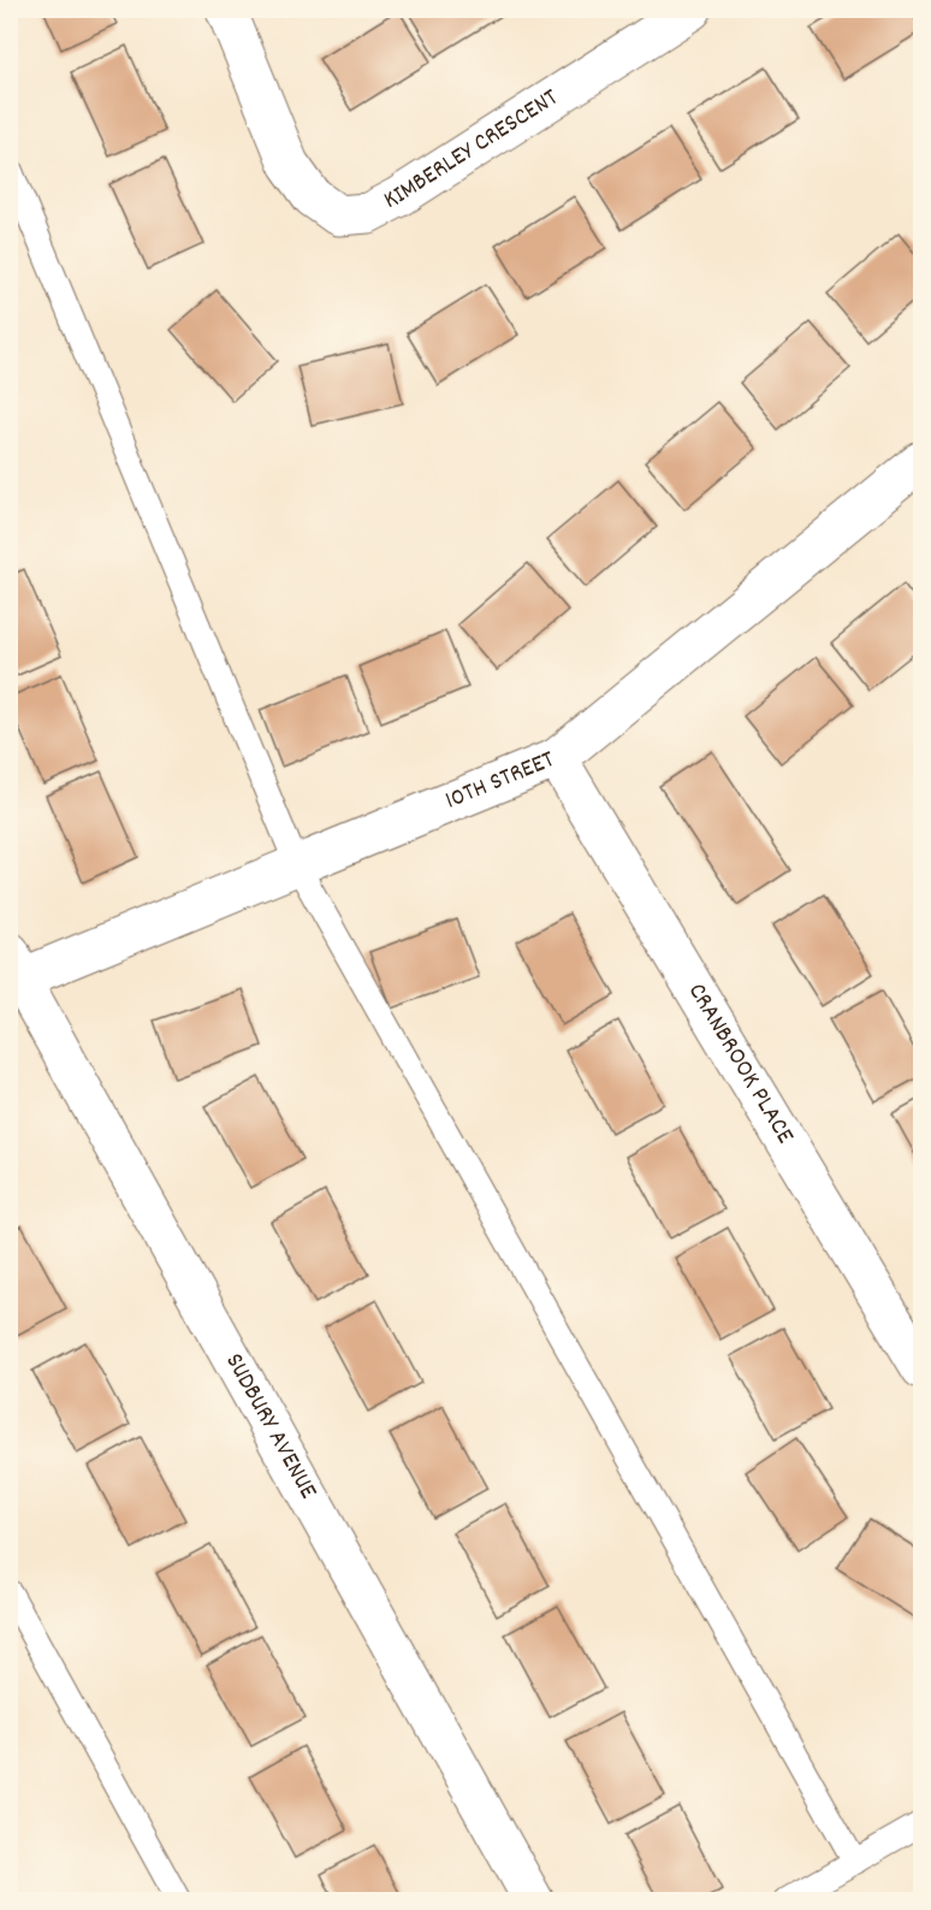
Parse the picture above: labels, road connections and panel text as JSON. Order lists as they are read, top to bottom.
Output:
{
  "streets": {
    "street": [
      "KIMBERLEY CRESCENT",
      "10TH STREET",
      "CRANBROOK PLACE",
      "SUDBURY AVENUE"
    ]
  },
  "crossings": [
    ["10TH STREET", "CRANBROOK PLACE"],
    ["10TH STREET", "SUDBURY AVENUE"]
  ]
}
